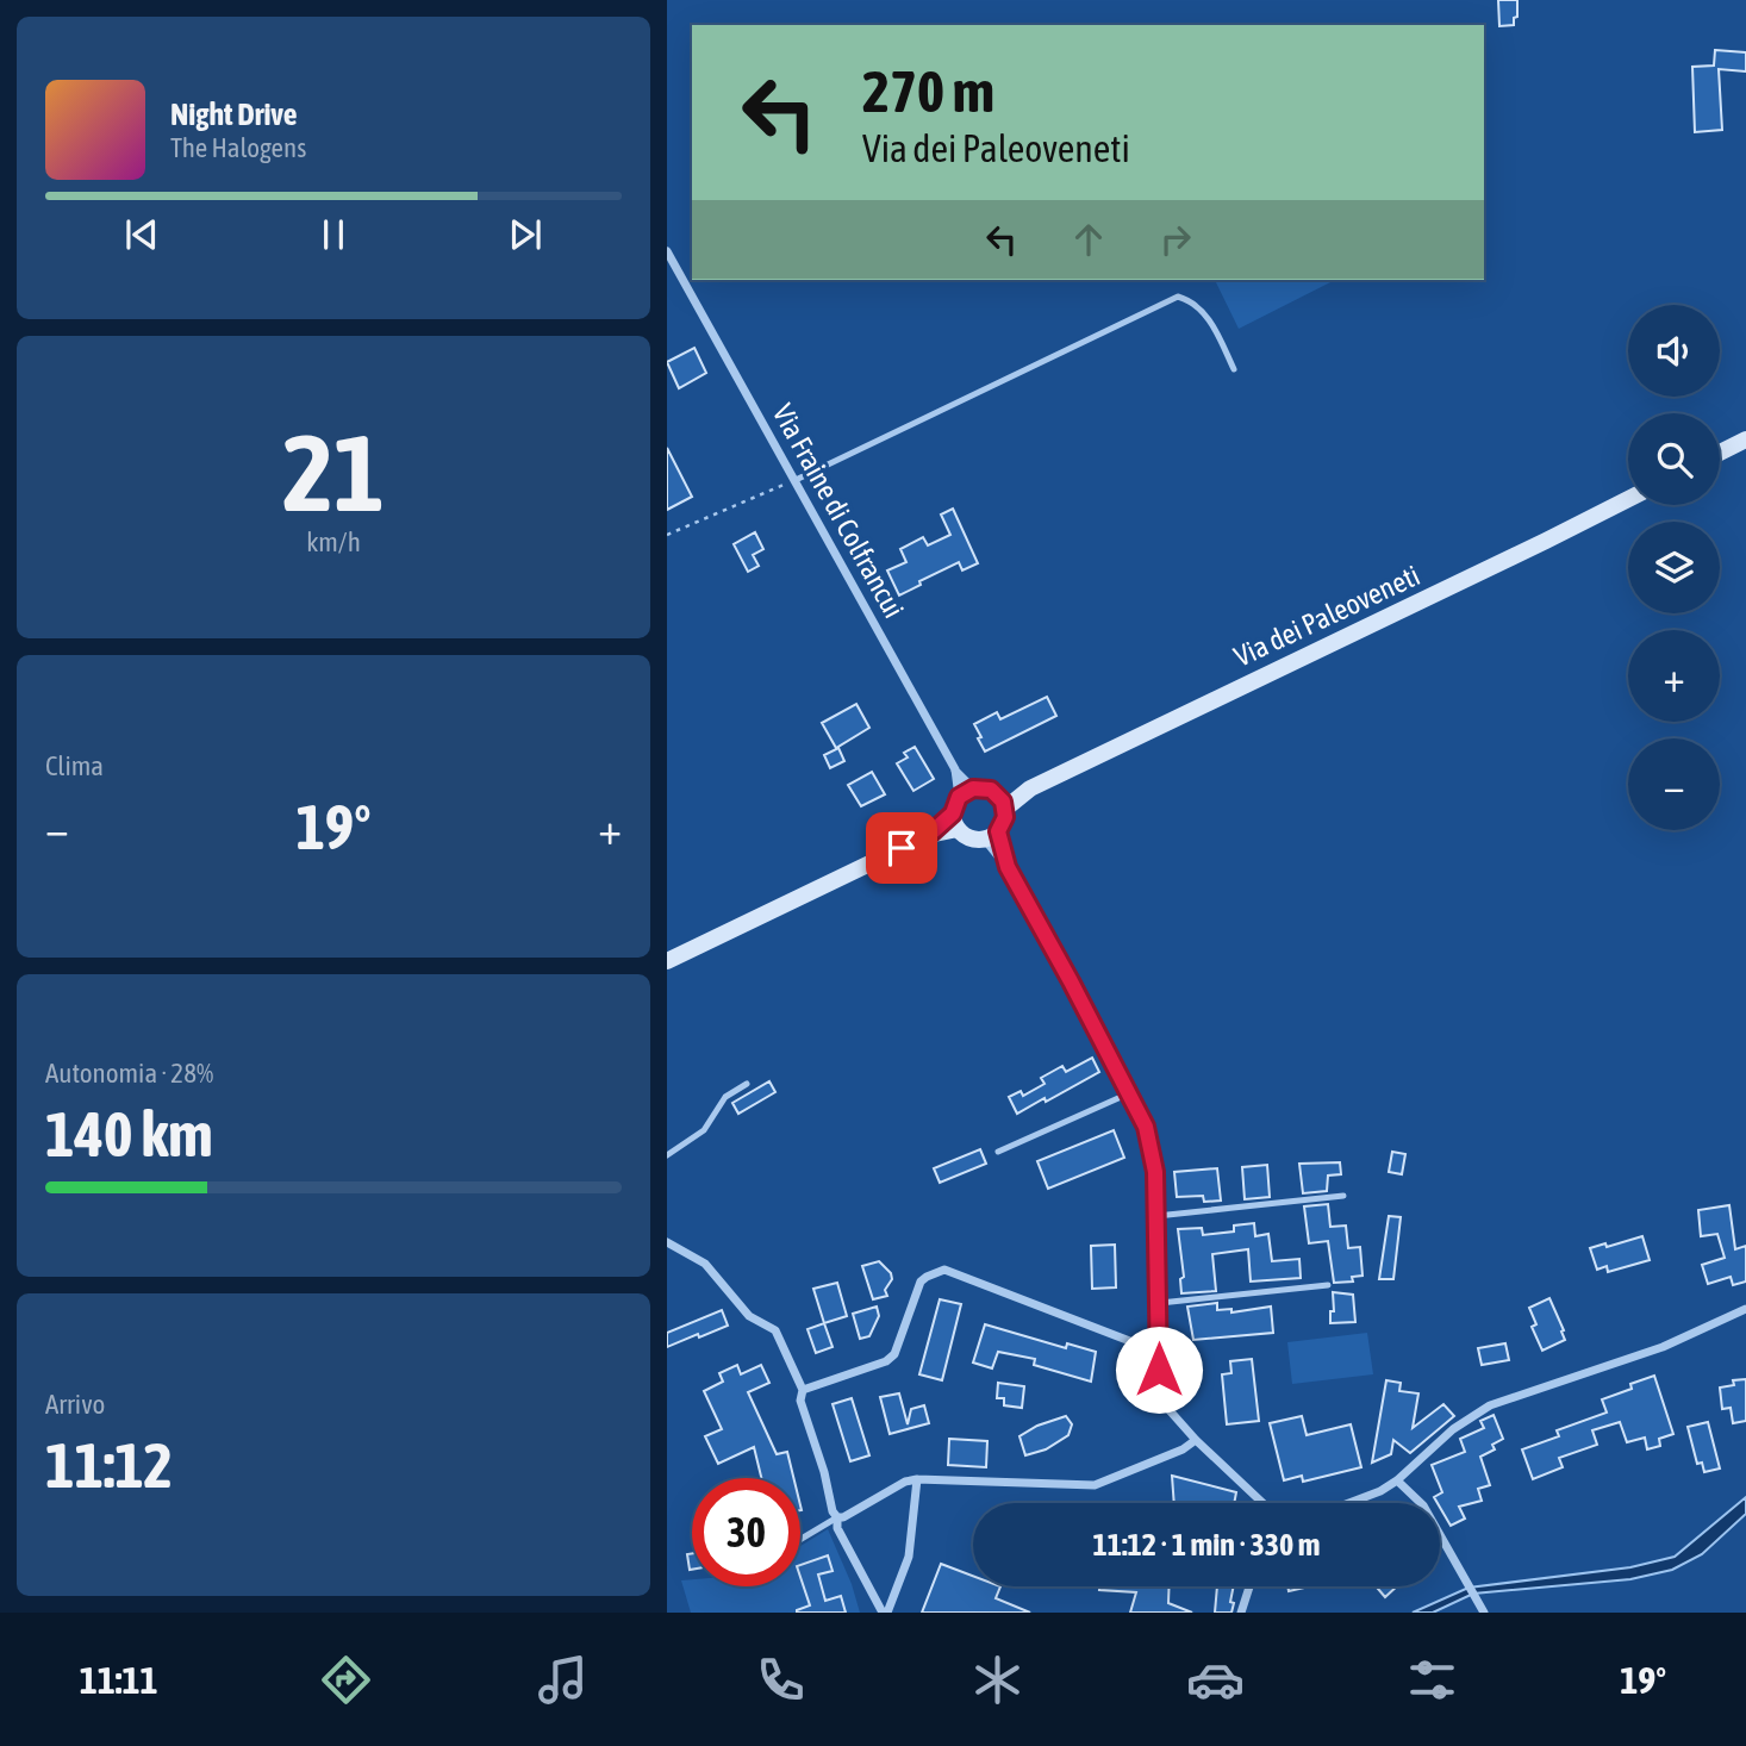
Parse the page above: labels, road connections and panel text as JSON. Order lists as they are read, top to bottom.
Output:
{
  "streets": {
    "main road": ["Via dei Paleoveneti"],
    "street": ["Via Fraine di Colfrancui"]
  },
  "crossings": [
    ["Via Fraine di Colfrancui", "Via dei Paleoveneti"]
  ],
  "page": {
    "turn": ["270 m", "Via dei Paleoveneti"],
    "song": ["Night Drive", "The Halogens"],
    "map_buttons": ["+", "−"],
    "tile": [
      ["21", "km/h"],
      "Clima",
      ["Autonomia · 28%", "140 km"],
      ["Arrivo", "11:12"]
    ],
    "heat": ["−", "19°", "+"],
    "limit": "30",
    "trip": "11:12 · 1 min · 330 m",
    "tabs": ["11:11", "19°"]
  }
}
